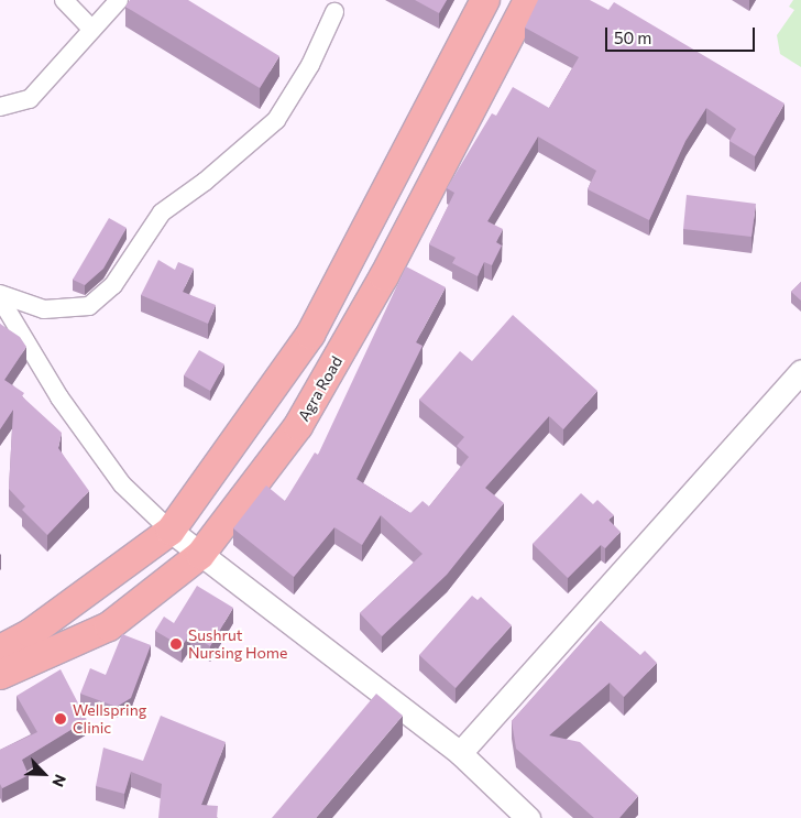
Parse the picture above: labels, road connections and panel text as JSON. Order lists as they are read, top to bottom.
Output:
{
  "streets": {
    "main road": ["Agra Road"]
  },
  "places": ["Sushrut Nursing Home", "Wellspring Clinic"],
  "scale_bar": "50 m",
  "north": "bottom right"
}
